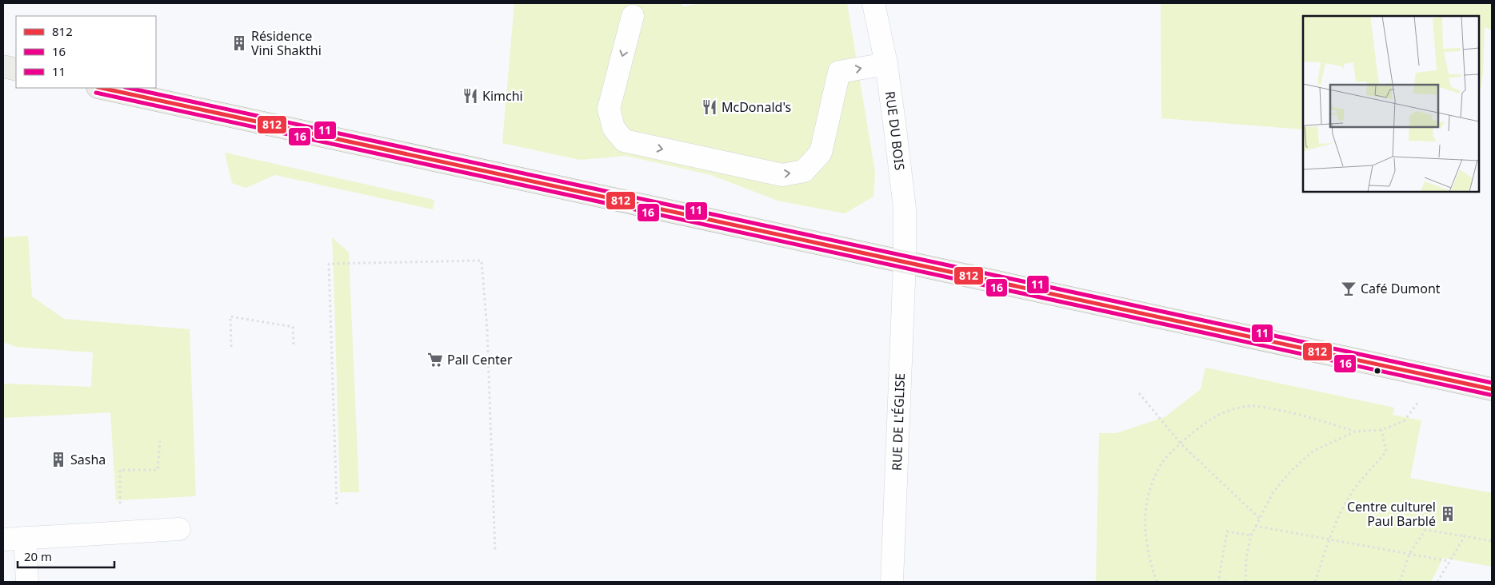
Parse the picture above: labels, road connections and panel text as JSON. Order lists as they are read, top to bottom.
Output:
{
  "streets": {
    "street": ["RUE DU BOIS", "RUE DE L'ÉGLISE"]
  },
  "crossings": [
    ["RUE DU BOIS", "RUE DE L'ÉGLISE"]
  ],
  "places": {
    "building": ["Résidence Vini Shakthi", "Sasha", "Centre culturel Paul Barblé"],
    "restaurant": ["Kimchi", "McDonald's"],
    "bar": ["Café Dumont"],
    "supermarket": ["Pall Center"]
  },
  "lines": ["transit line 812", "transit line 11", "transit line 16"],
  "legend": ["812", "16", "11"],
  "scale_bar": "20 m"
}
